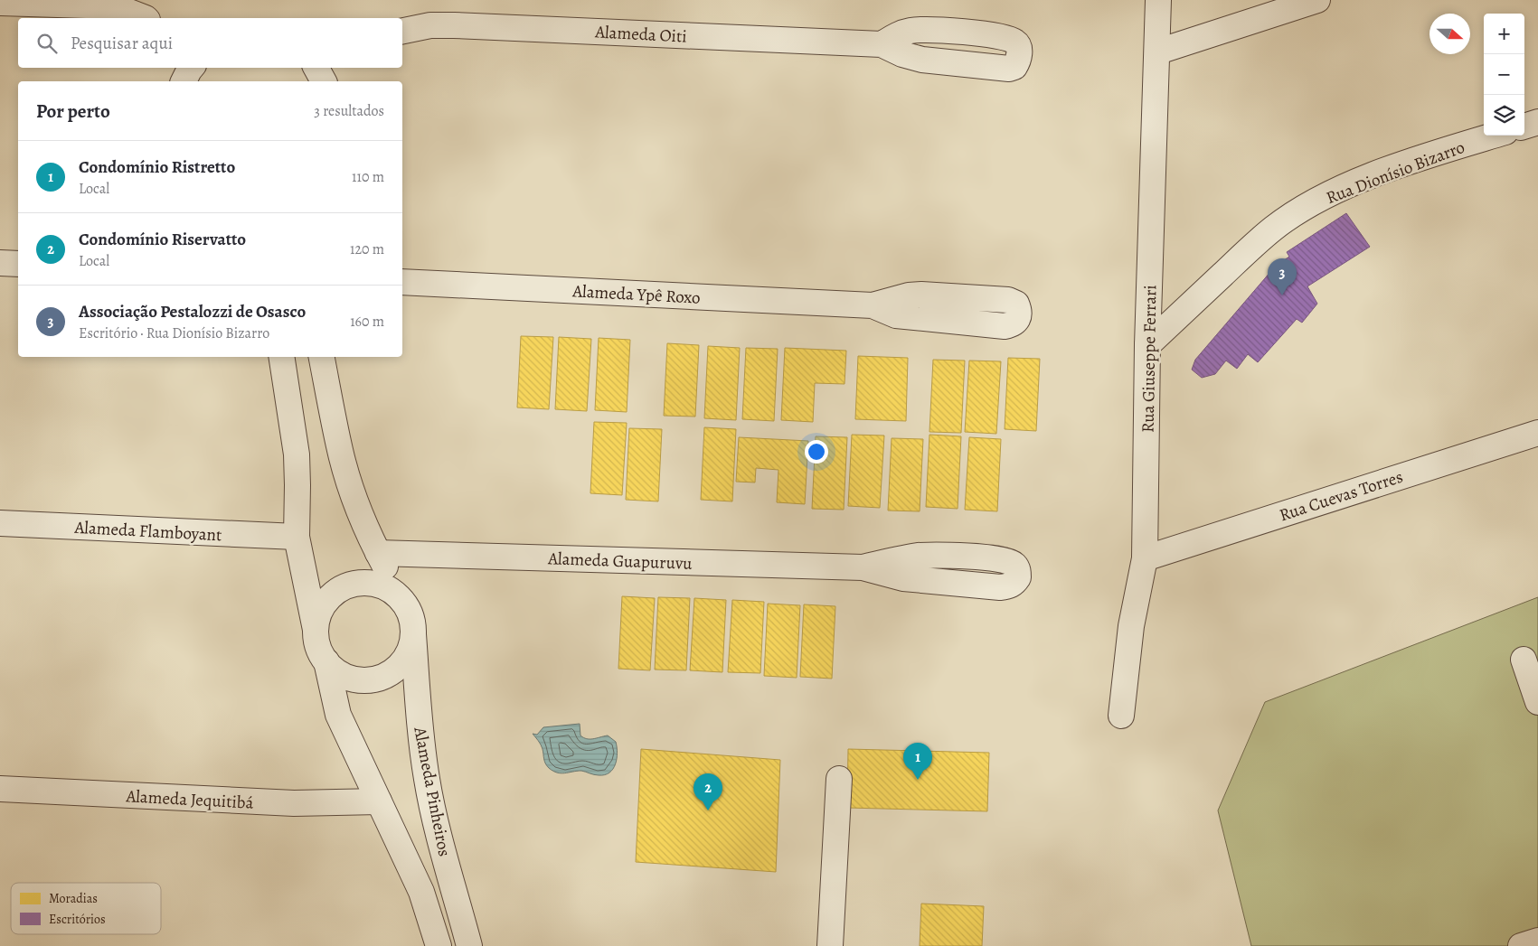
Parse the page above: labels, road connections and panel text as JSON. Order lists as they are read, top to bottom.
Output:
{
  "streets": {
    "street": [
      "Alameda Oiti",
      "Rua Dionísio Bizarro",
      "Alameda Ypê Roxo",
      "Rua Giuseppe Ferrari",
      "Rua Cuevas Torres",
      "Alameda Flamboyant",
      "Alameda Guapuruvu",
      "Alameda Pinheiros",
      "Alameda Jequitibá"
    ]
  },
  "crossings": [
    ["Rua Dionísio Bizarro", "Rua Giuseppe Ferrari"],
    ["Rua Giuseppe Ferrari", "Rua Cuevas Torres"]
  ],
  "legend": ["Moradias", "Escritórios"],
  "north": "right",
  "page": {
    "map_buttons": ["+", "−"],
    "search": "Pesquisar aqui",
    "heading": ["Por perto", "3 resultados"],
    "list": [
      {
        "mark": "1",
        "name": "Condomínio Ristretto",
        "note": "Local",
        "value": "110 m"
      },
      {
        "mark": "2",
        "name": "Condomínio Riservatto",
        "note": "Local",
        "value": "120 m"
      },
      {
        "mark": "3",
        "name": "Associação Pestalozzi de Osasco",
        "note": "Escritório · Rua Dionísio Bizarro",
        "value": "160 m"
      }
    ],
    "pins": ["3", "1", "2"]
  }
}
